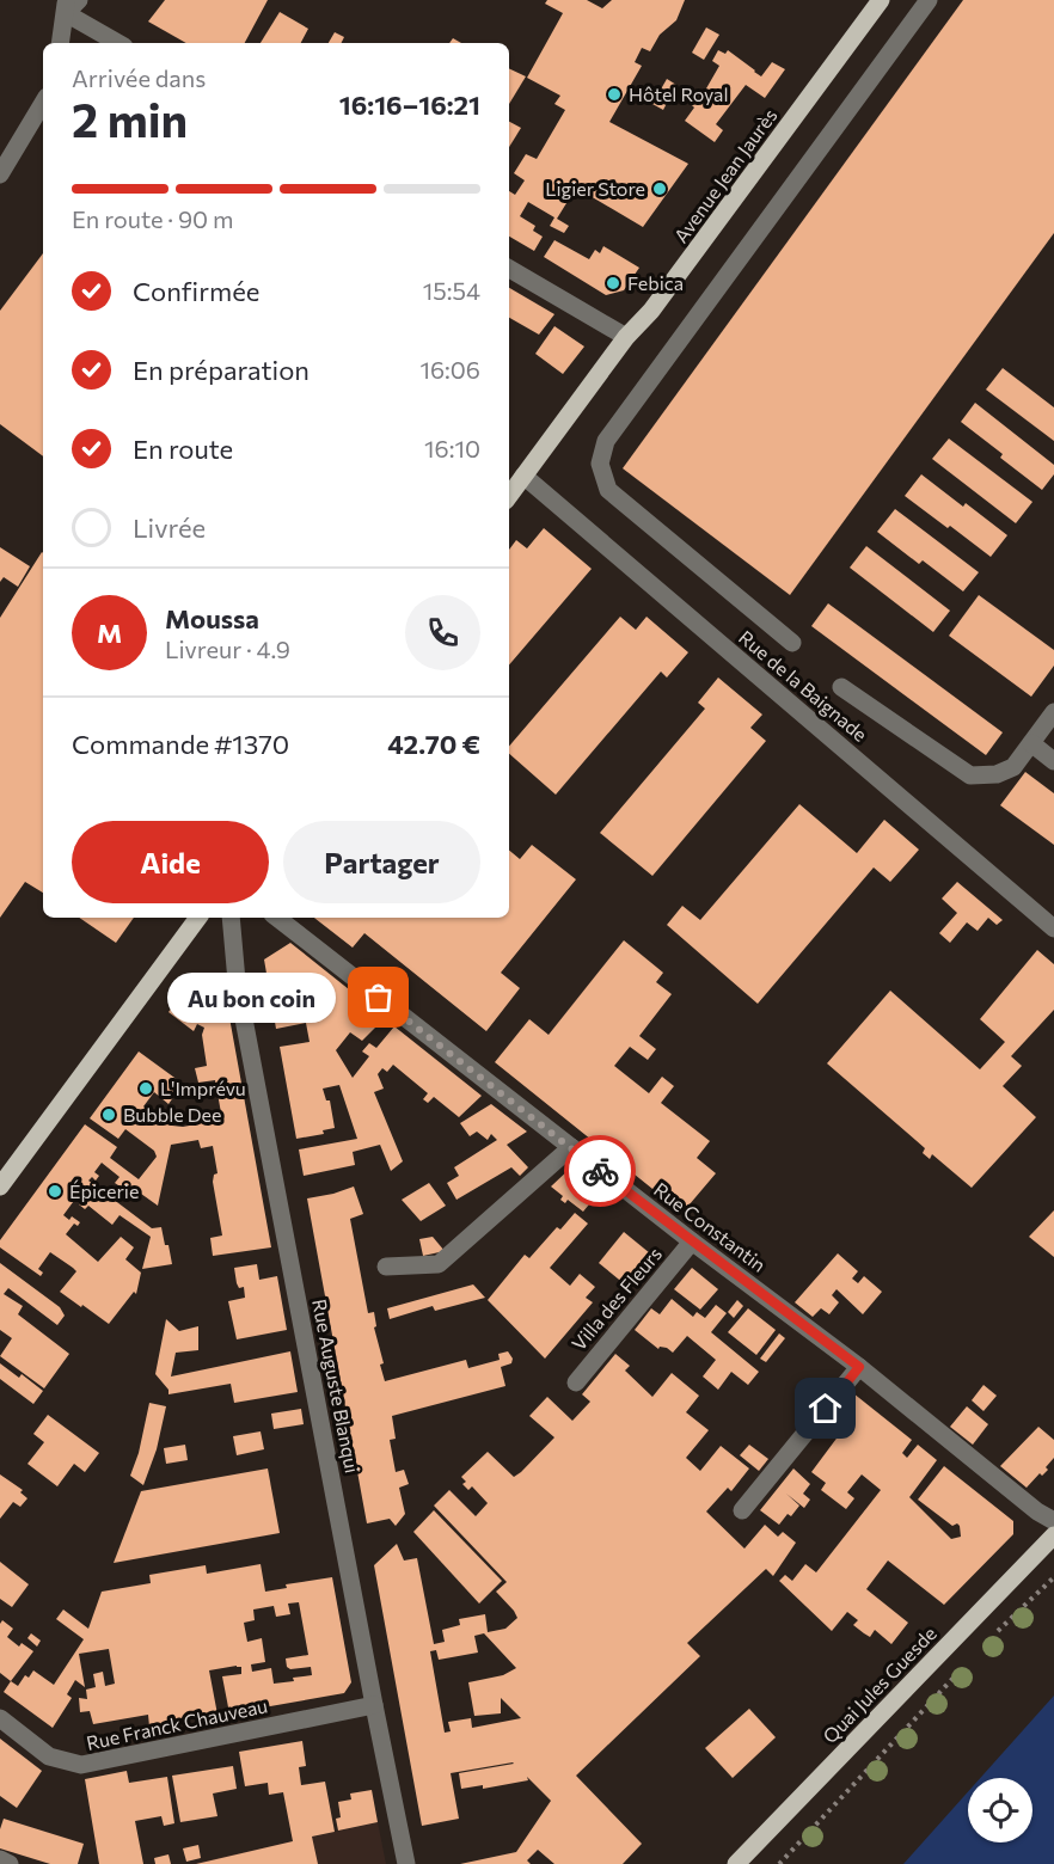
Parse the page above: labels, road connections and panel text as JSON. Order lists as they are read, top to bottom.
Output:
{
  "streets": {
    "main road": ["Avenue Jean Jaurès", "Quai Jules Guesde"],
    "street": [
      "Rue de la Baignade",
      "Rue Constantin",
      "Villa des Fleurs",
      "Rue Auguste Blanqui",
      "Rue Franck Chauveau"
    ]
  },
  "crossings": [
    ["Avenue Jean Jaurès", "Rue de la Baignade"],
    ["Rue Constantin", "Villa des Fleurs"],
    ["Rue Auguste Blanqui", "Rue Franck Chauveau"]
  ],
  "places": [
    "Hôtel Royal",
    "Ligier Store",
    "Febica",
    "Au bon coin",
    "L'Imprévu",
    "Bubble Dee",
    "Épicerie"
  ],
  "page": {
    "heading": ["2 min", "Arrivée dans", "16:16–16:21"],
    "panel": [
      "Moussa",
      "Livreur · 4.9",
      "Commande #1370",
      "42.70 €"
    ],
    "bar": "En route · 90 m",
    "list": [
      ["Confirmée", "15:54"],
      ["En préparation", "16:06"],
      ["En route", "16:10"],
      "Livrée"
    ],
    "round": "M",
    "buttons": ["Aide", "Partager"],
    "bubble": "Au bon coin"
  }
}
